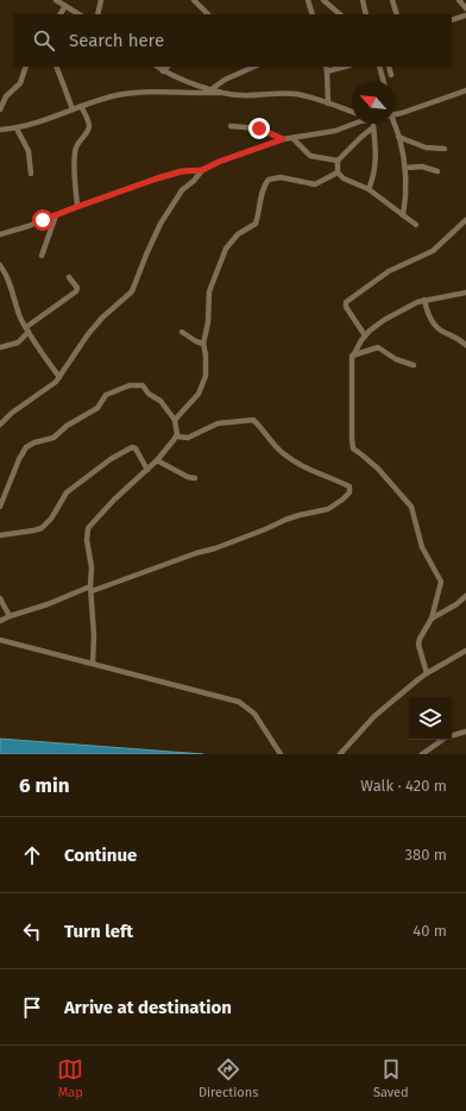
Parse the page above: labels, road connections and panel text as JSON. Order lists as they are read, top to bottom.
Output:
{
  "north": "top left",
  "page": {
    "search": "Search here",
    "heading": ["6 min", "Walk · 420 m"],
    "list": [
      ["Continue", "380 m"],
      ["Turn left", "40 m"],
      "Arrive at destination"
    ],
    "nav": ["Map", "Directions", "Saved"]
  }
}
